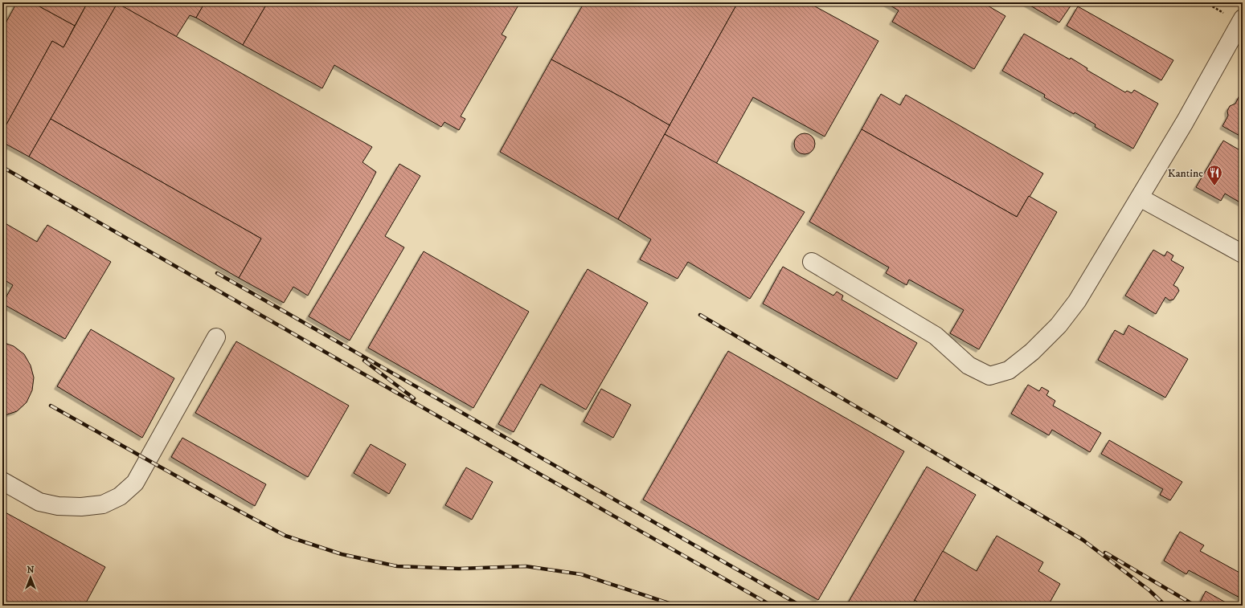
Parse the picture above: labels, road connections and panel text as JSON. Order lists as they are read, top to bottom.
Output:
{
  "places": {
    "restaurant": ["Kantine"]
  },
  "north": "top"
}
